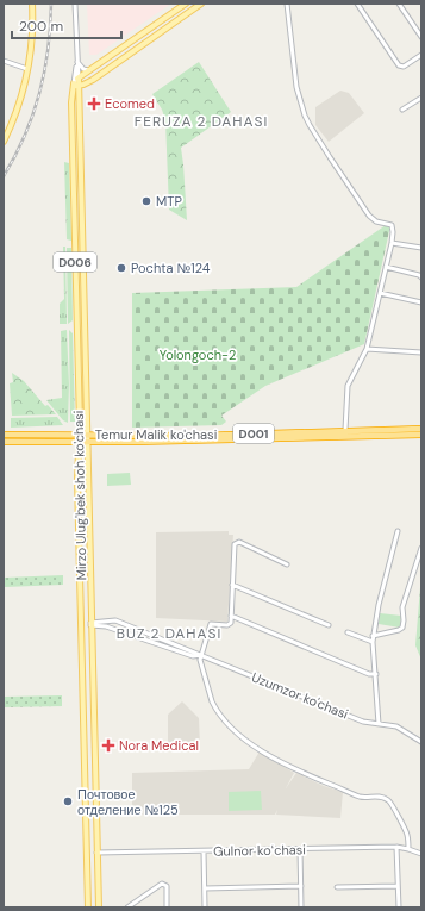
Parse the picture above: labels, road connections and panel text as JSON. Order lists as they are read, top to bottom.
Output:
{
  "streets": {
    "highway": ["D001", "Temur Malik ko'chasi"],
    "main road": ["D006", "Mirzo Ulug'bek shoh ko'chasi"],
    "street": ["Uzumzor ko'chasi", "Gulnor koʻchasi"]
  },
  "crossings": [
    ["Temur Malik ko'chasi", "Mirzo Ulug'bek shoh ko'chasi"],
    ["Mirzo Ulug'bek shoh ko'chasi", "Uzumzor ko'chasi"],
    ["Mirzo Ulug'bek shoh ko'chasi", "Gulnor koʻchasi"]
  ],
  "districts": ["FERUZA 2 DAHASI", "BUZ 2 DAHASI"],
  "parks": ["Yolongoch-2"],
  "places": {
    "health": ["Ecomed", "Nora Medical"],
    "other": ["MTP", "Pochta №124", "Почтовое отделение №125"]
  },
  "scale_bar": "200 m"
}
